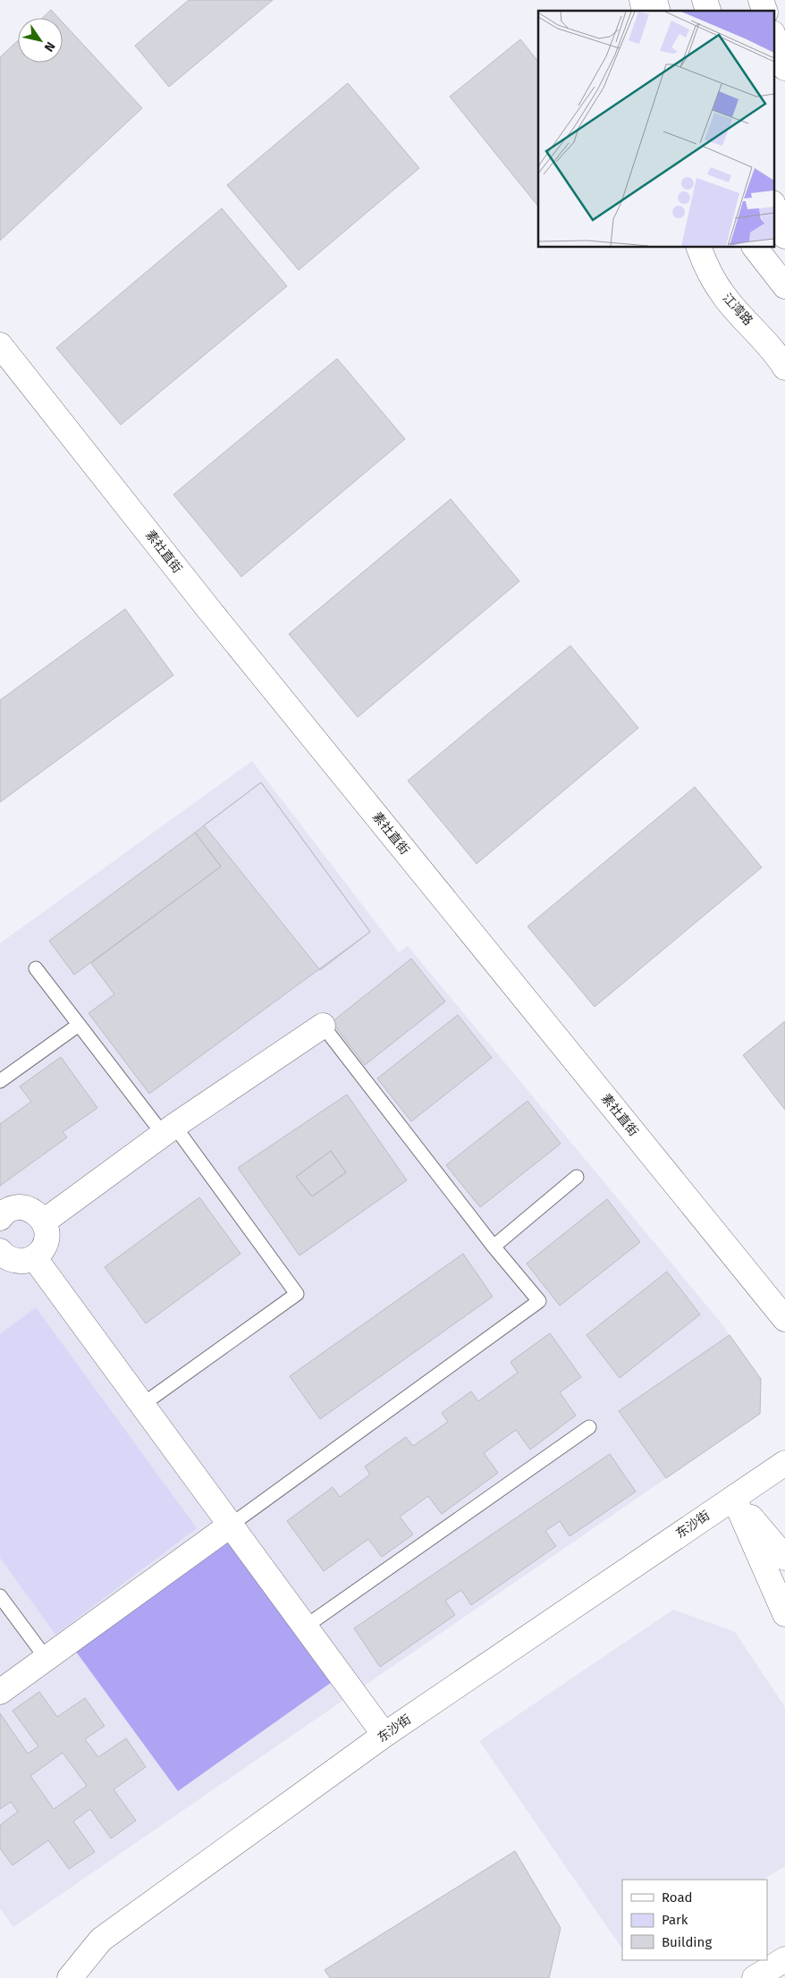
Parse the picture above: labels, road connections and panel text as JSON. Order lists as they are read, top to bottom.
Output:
{
  "streets": {
    "main road": ["江湾路", "素社直街", "东沙街"]
  },
  "legend": ["Road", "Park", "Building"],
  "north": "bottom right"
}
